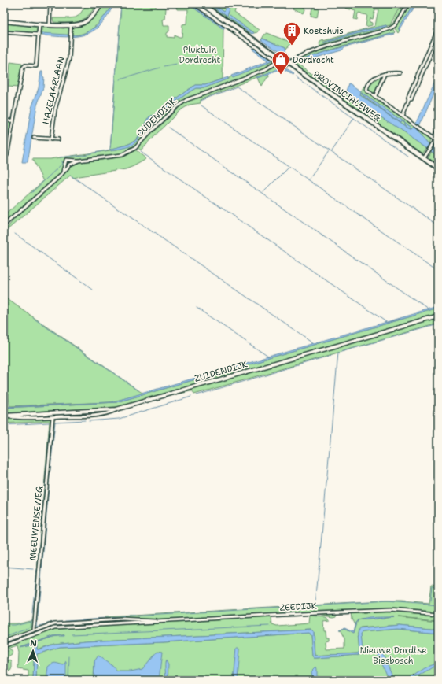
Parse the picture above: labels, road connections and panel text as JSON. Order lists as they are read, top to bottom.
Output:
{
  "streets": {
    "main road": ["PROVINCIALEWEG"],
    "street": [
      "HAZELAARLAAN",
      "OUDENDIJK",
      "ZUIDENDIJK",
      "MEEUWENSEWEG",
      "ZEEDIJK"
    ]
  },
  "crossings": [
    ["MEEUWENSEWEG", "ZEEDIJK"]
  ],
  "parks": ["Pluktuin Dordrecht", "Nieuwe Dordtse Biesbosch"],
  "places": {
    "building": ["Koetshuis"],
    "shop": ["Dordrecht"]
  },
  "north": "top"
}
